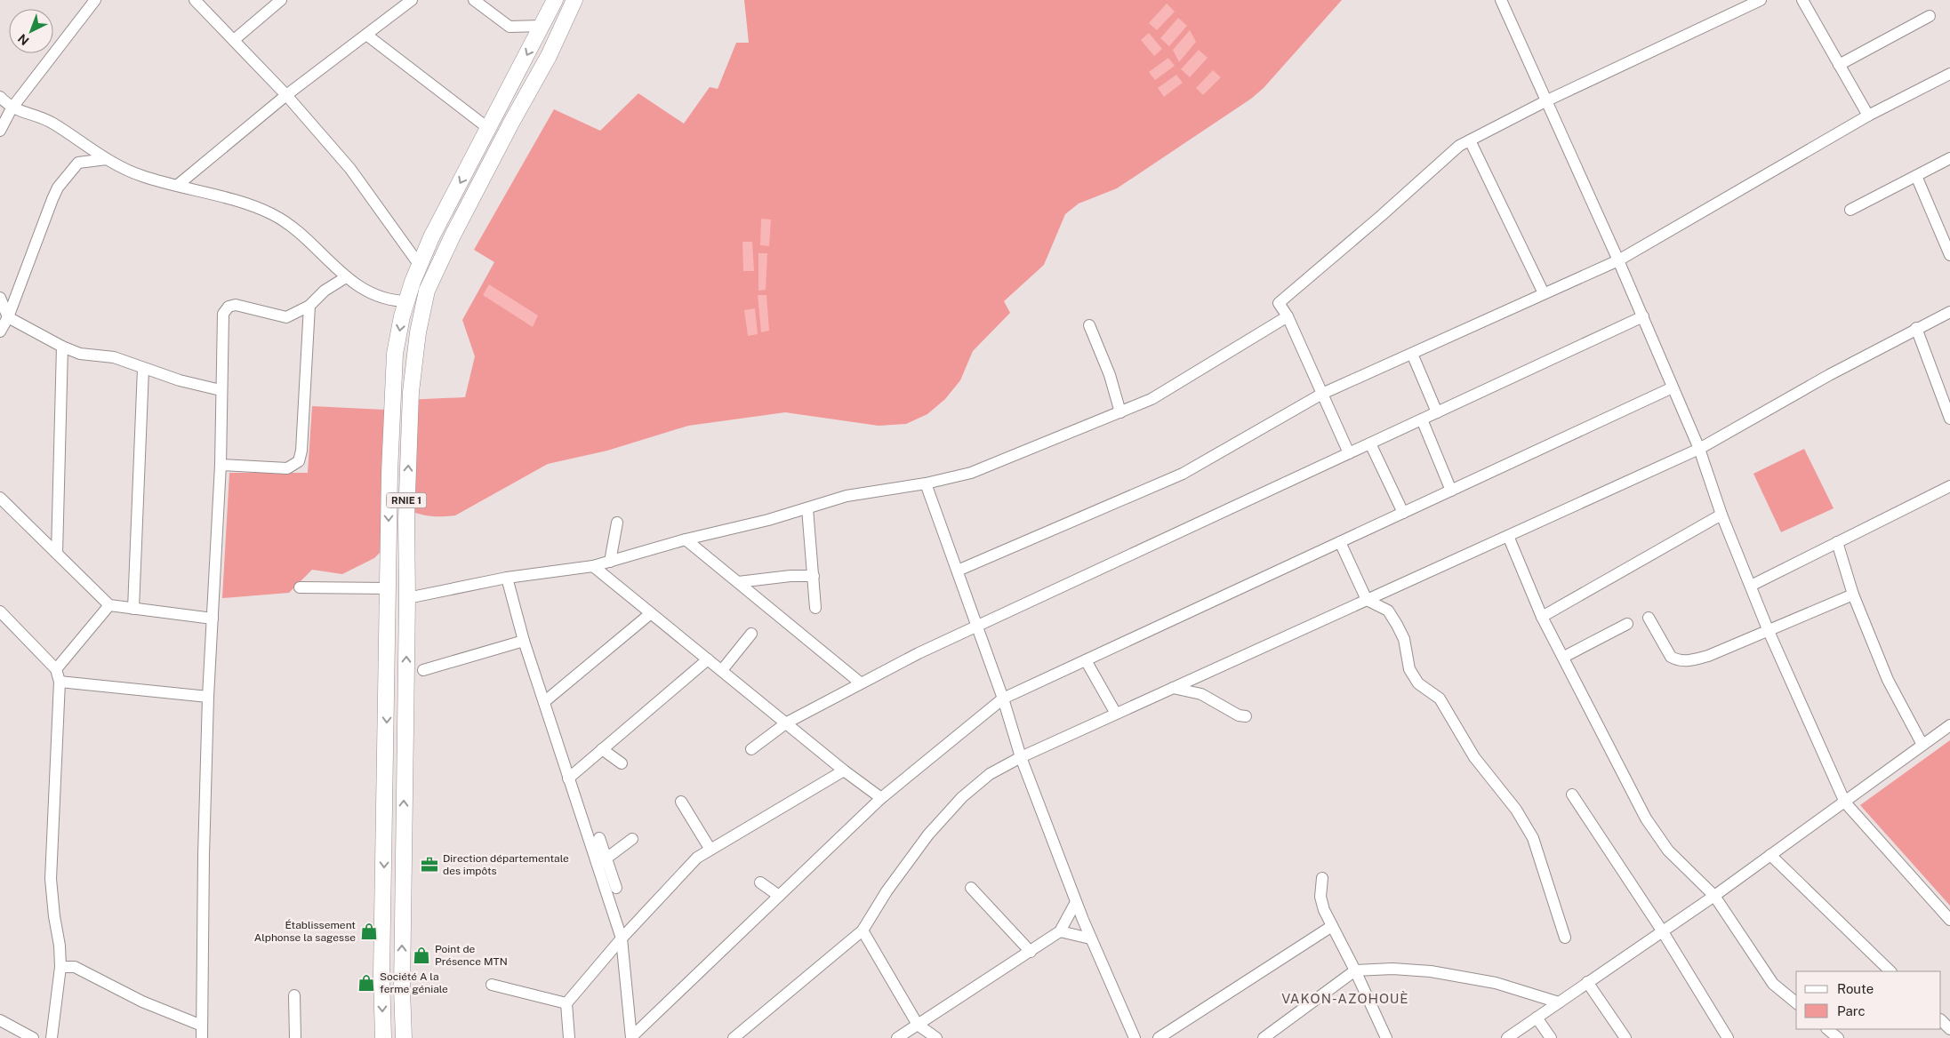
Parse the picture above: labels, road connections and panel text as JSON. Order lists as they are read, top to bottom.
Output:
{
  "streets": {
    "highway": ["RNIE 1"]
  },
  "districts": ["VAKON-AZOHOUÈ"],
  "places": {
    "office": ["Direction départementale des impôts"],
    "shop": ["Établissement Alphonse la sagesse", "Point de Présence MTN", "Société A la ferme géniale"]
  },
  "legend": ["Route", "Parc"],
  "north": "bottom left"
}
